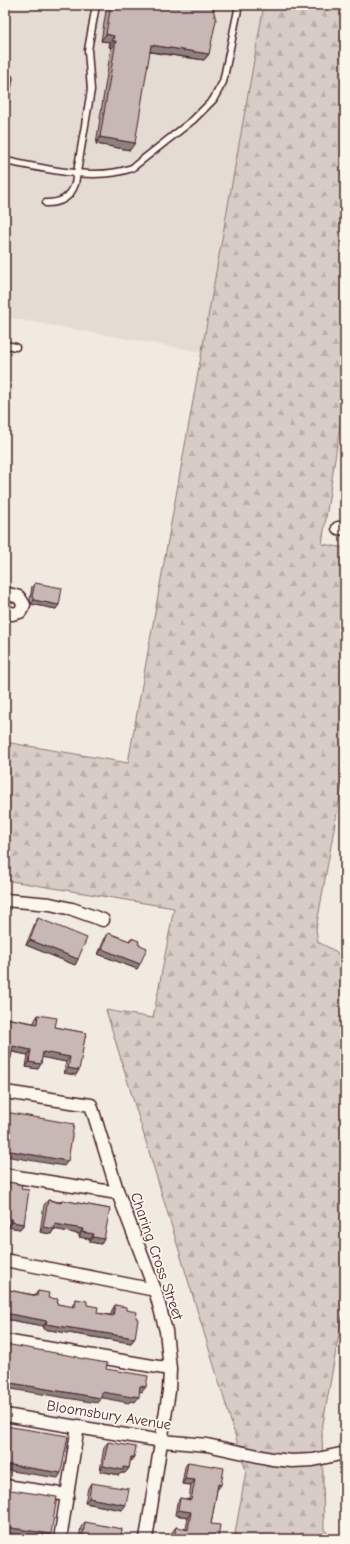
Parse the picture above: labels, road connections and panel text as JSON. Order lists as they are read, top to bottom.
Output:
{
  "streets": {
    "street": ["Charing Cross Street", "Bloomsbury Avenue"]
  },
  "crossings": [
    ["Charing Cross Street", "Bloomsbury Avenue"]
  ]
}
